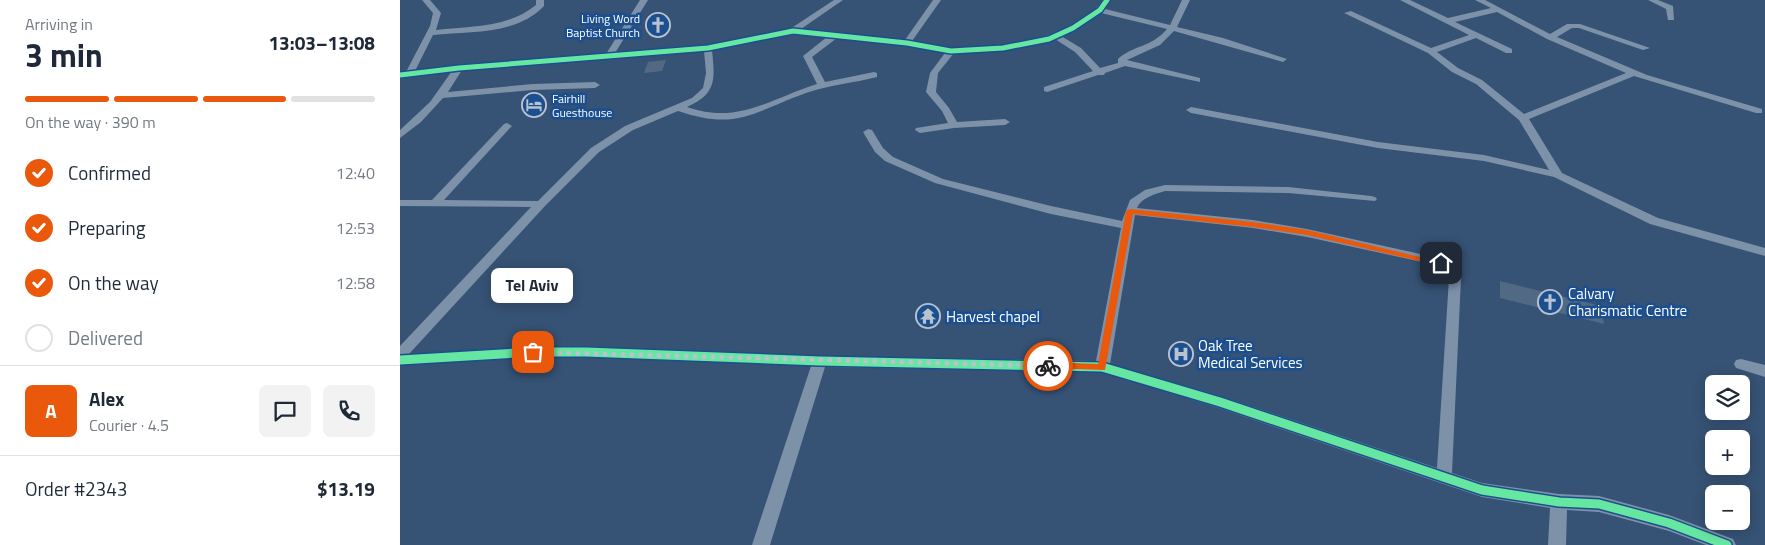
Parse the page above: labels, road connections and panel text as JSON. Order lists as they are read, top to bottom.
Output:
{
  "places": {
    "church": ["Living Word Baptist Church", "Calvary Charismatic Centre"],
    "hotel": ["Fairhill Guesthouse"],
    "temple": ["Harvest chapel"],
    "other": ["Tel Aviv"],
    "hospital": ["Oak Tree Medical Services"]
  },
  "page": {
    "heading": ["3 min", "Arriving in", "13:03–13:08"],
    "panel": [
      "Alex",
      "Courier · 4.5",
      "Order #2343",
      "$13.19"
    ],
    "bar": "On the way · 390 m",
    "list": [
      ["Confirmed", "12:40"],
      ["Preparing", "12:53"],
      ["On the way", "12:58"],
      "Delivered"
    ],
    "bubble": "Tel Aviv",
    "map_buttons": ["+", "−"],
    "round": "A"
  }
}
